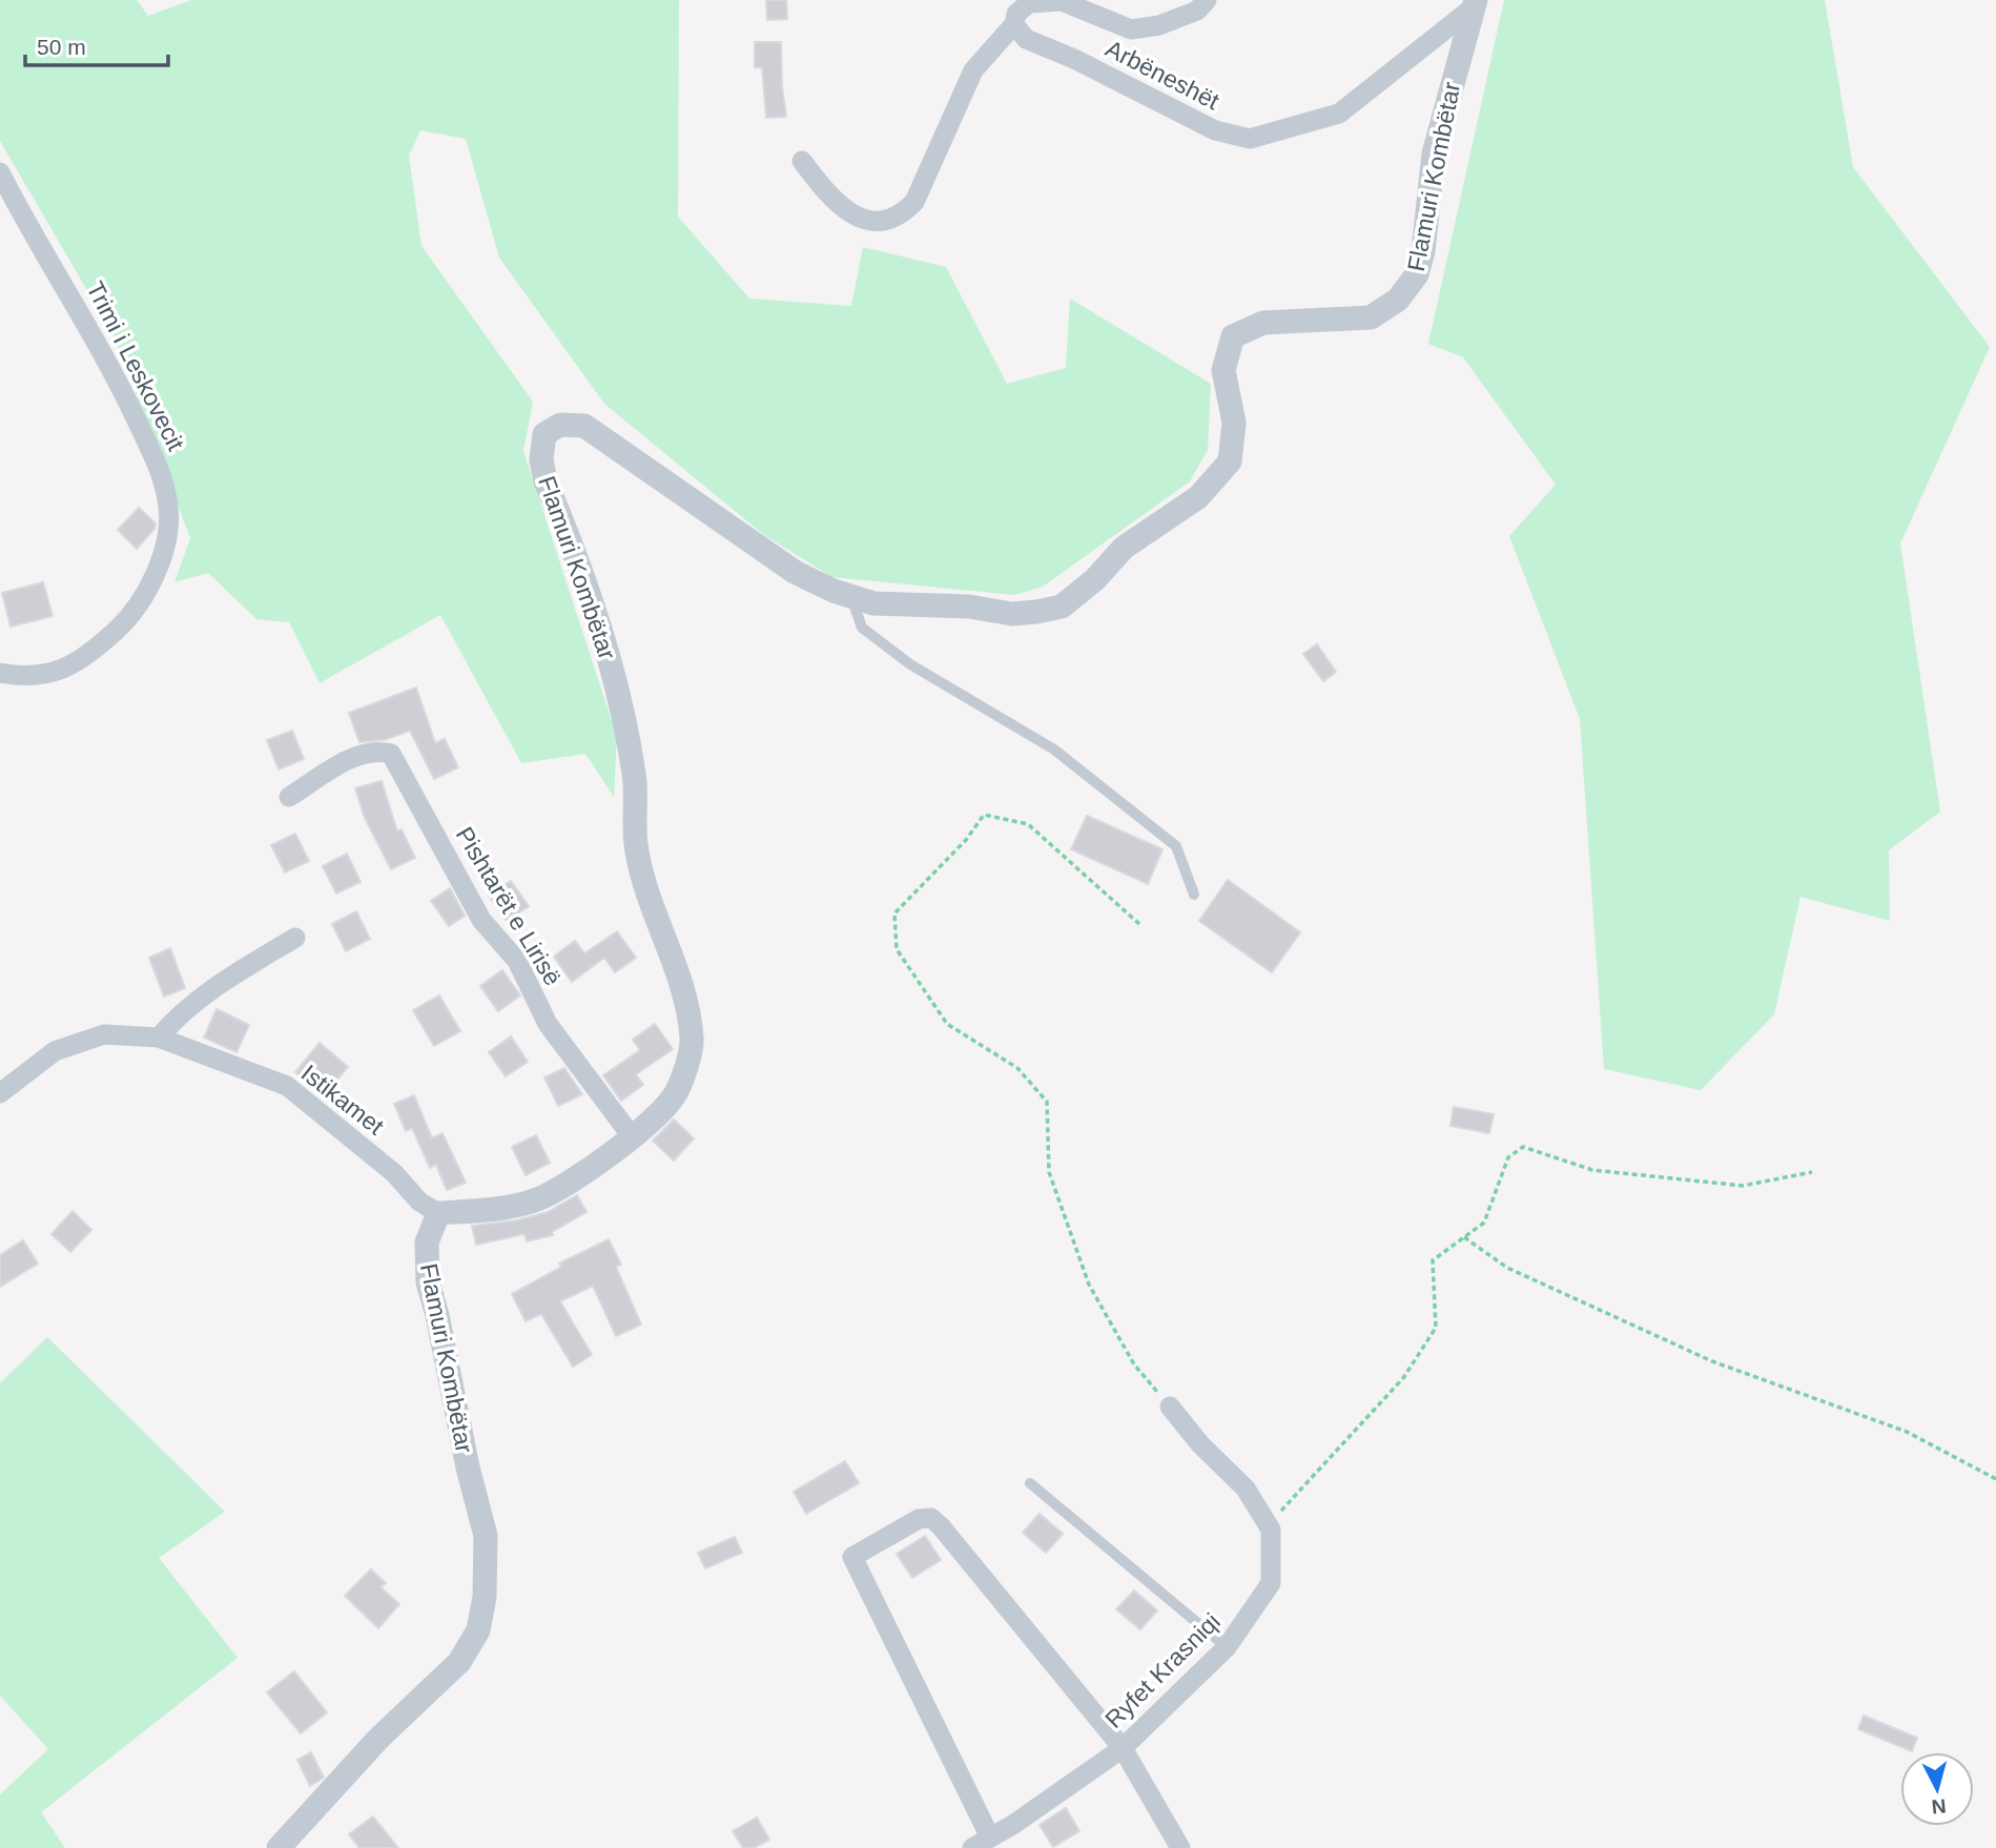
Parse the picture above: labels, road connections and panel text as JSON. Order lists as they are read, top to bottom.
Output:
{
  "streets": {
    "street": [
      "Arbëneshët",
      "Flamuri Kombëtar",
      "Trimi i Leskovecit",
      "Pishtarët e Lirisë",
      "Istikamet",
      "Ryfet Krasniqi"
    ]
  },
  "crossings": [
    ["Arbëneshët", "Flamuri Kombëtar"],
    ["Flamuri Kombëtar", "Pishtarët e Lirisë"],
    ["Flamuri Kombëtar", "Istikamet"]
  ],
  "scale_bar": "50 m",
  "north": "bottom"
}
